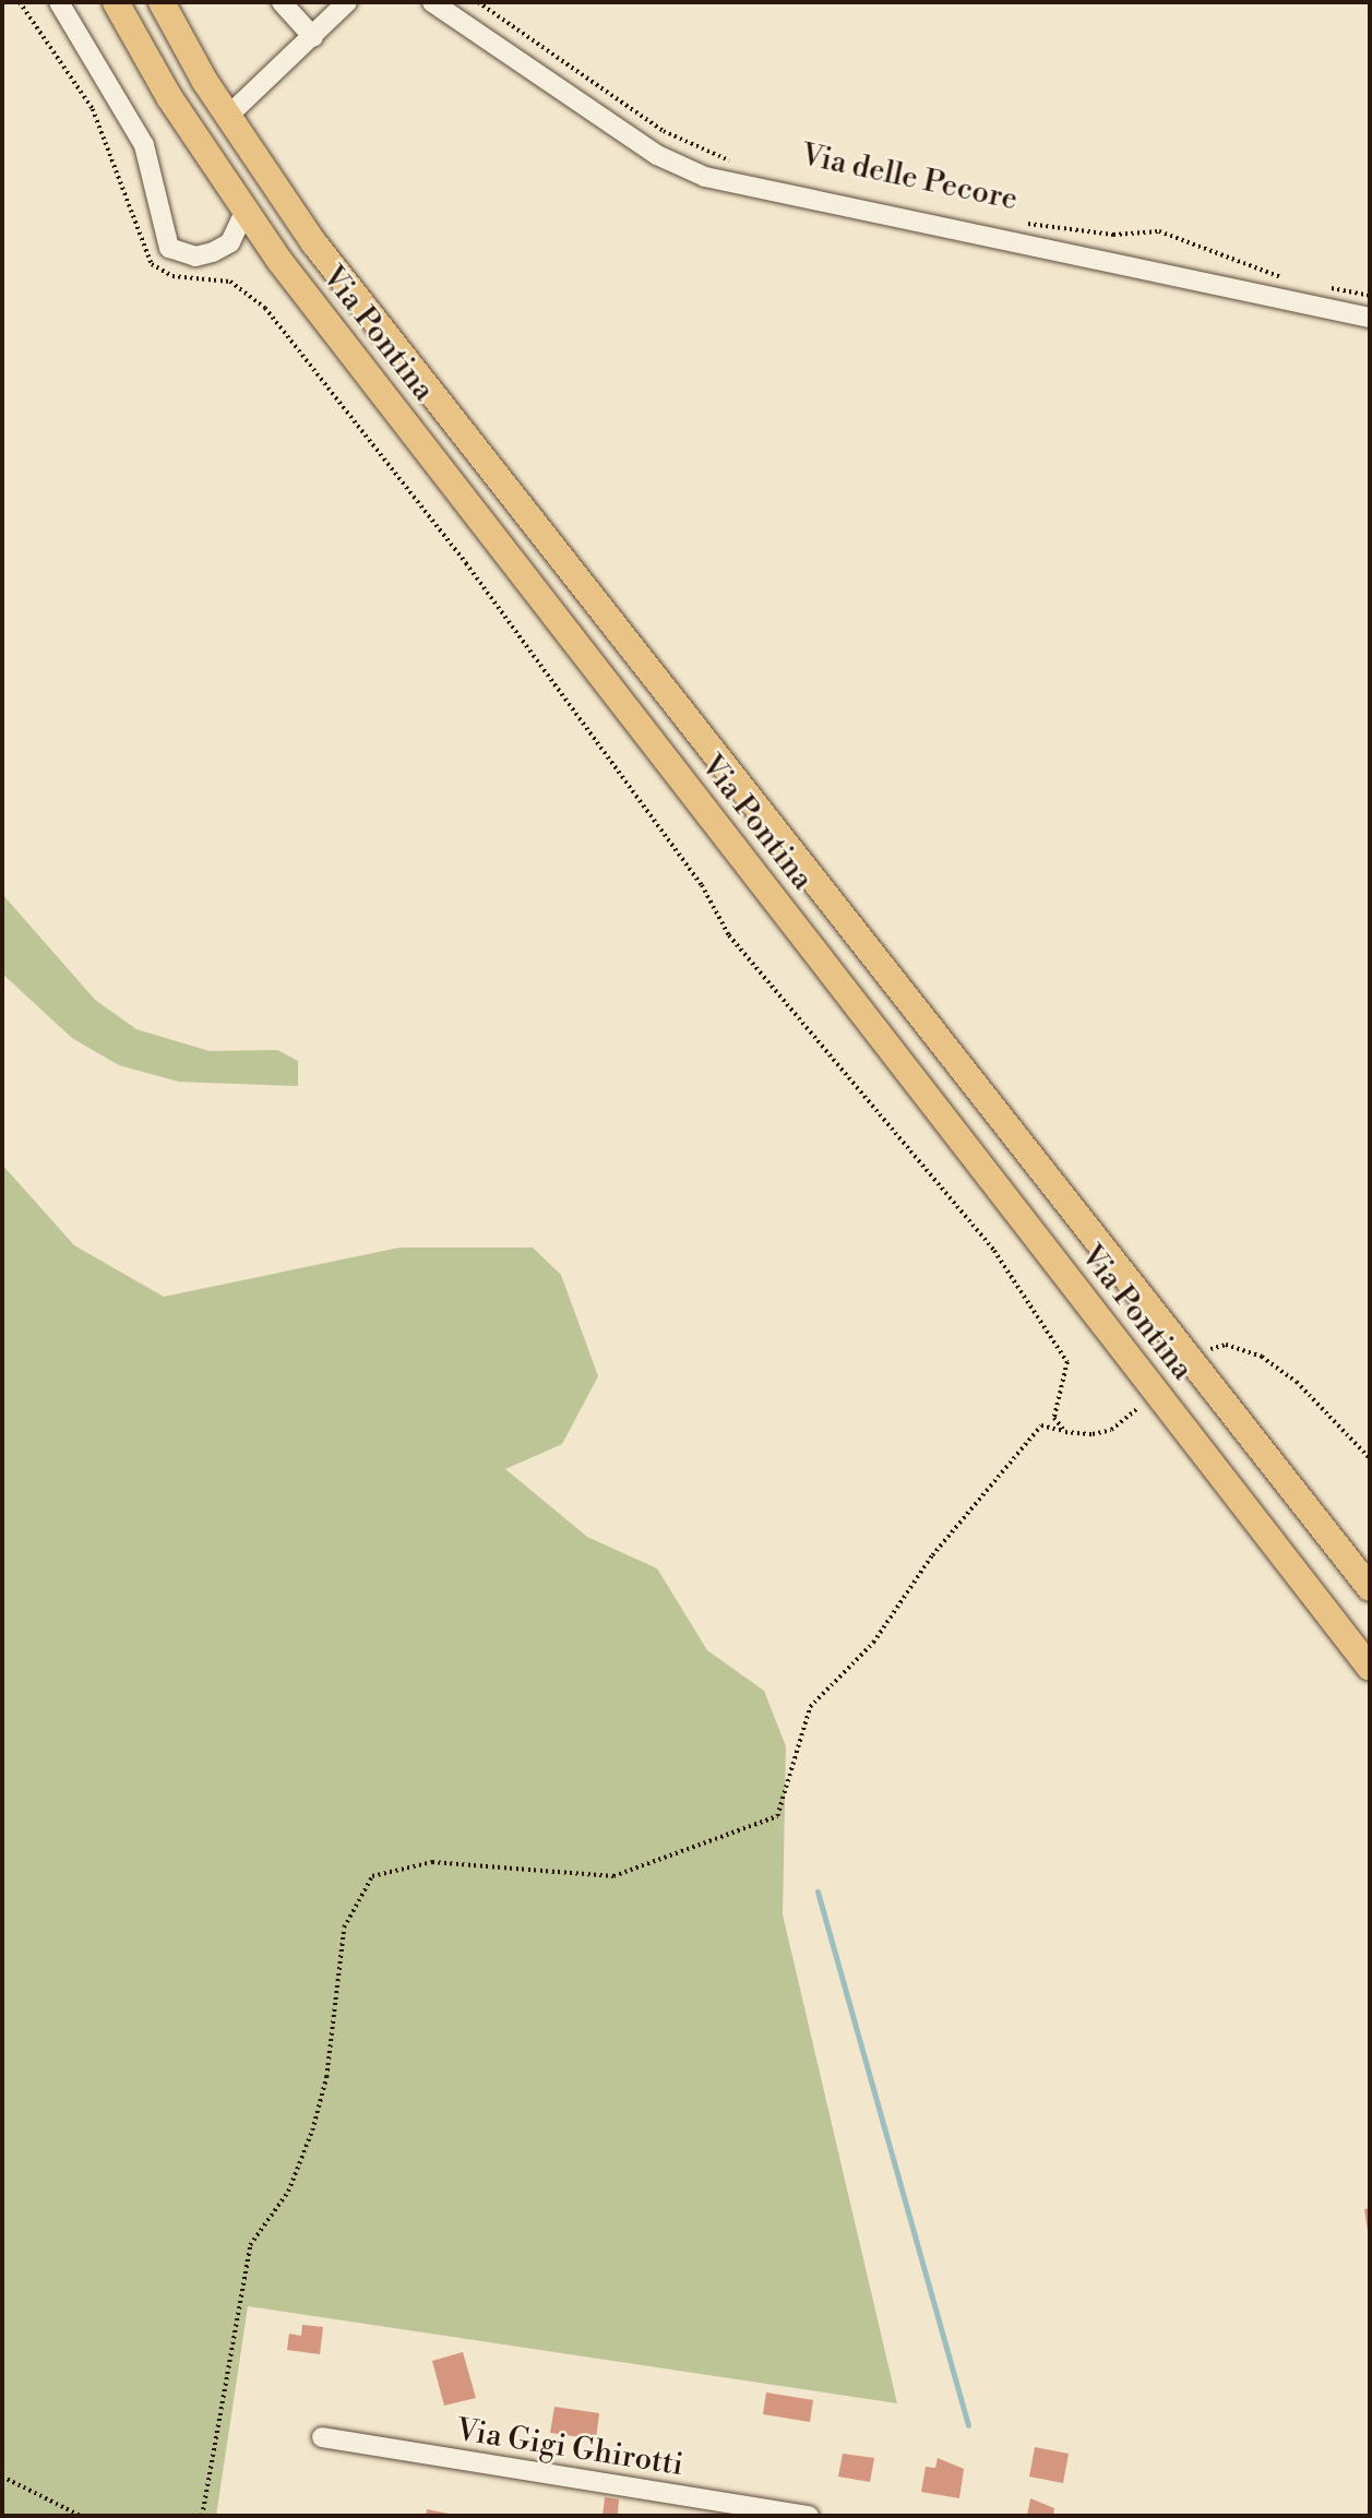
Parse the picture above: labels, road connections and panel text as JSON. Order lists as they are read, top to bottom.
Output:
{
  "streets": {
    "highway": ["Via Pontina"],
    "street": ["Via Gigi Ghirotti"],
    "path": ["Via delle Pecore"]
  }
}
